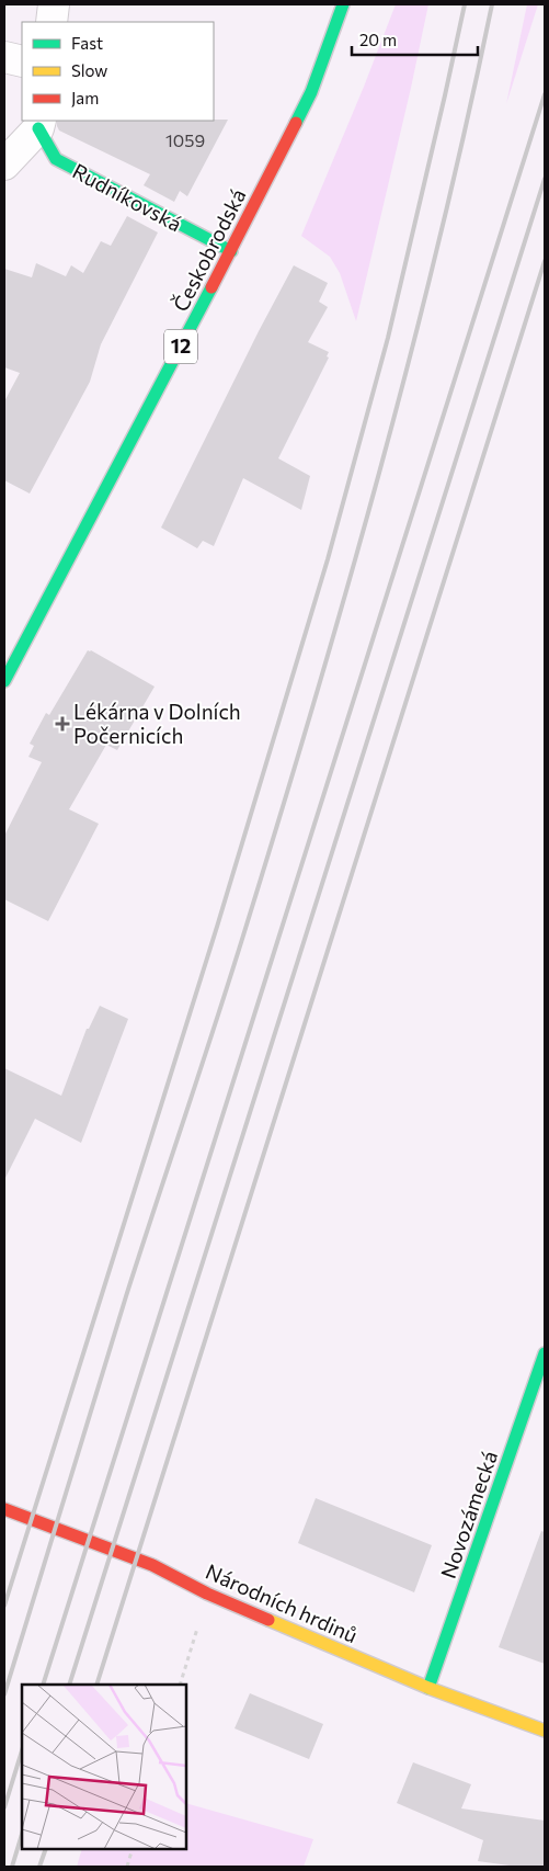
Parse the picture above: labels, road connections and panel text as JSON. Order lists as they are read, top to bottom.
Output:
{
  "streets": {
    "street": [
      "Rudníkovská",
      "Českobrodská",
      "12",
      "Novozámecká",
      "Národních hrdinů"
    ]
  },
  "crossings": [
    ["Rudníkovská", "Českobrodská"],
    ["Novozámecká", "Národních hrdinů"]
  ],
  "places": {
    "health": ["Lékárna v Dolních Počernicích"]
  },
  "house_numbers": ["1059"],
  "legend": ["Fast", "Slow", "Jam"],
  "scale_bar": "20 m"
}
